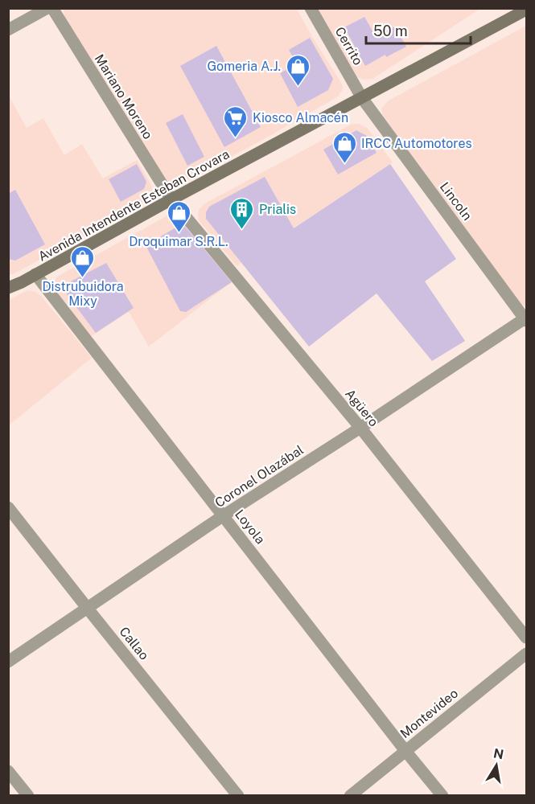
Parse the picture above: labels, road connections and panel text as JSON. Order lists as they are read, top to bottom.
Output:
{
  "streets": {
    "main road": ["Avenida Intendente Esteban Crovara"],
    "street": [
      "Cerrito",
      "Mariano Moreno",
      "Lincoln",
      "Agüero",
      "Coronel Olazábal",
      "Loyola",
      "Callao",
      "Montevideo"
    ]
  },
  "crossings": [
    ["Cerrito", "Lincoln"],
    ["Cerrito", "Avenida Intendente Esteban Crovara"],
    ["Mariano Moreno", "Avenida Intendente Esteban Crovara"],
    ["Mariano Moreno", "Agüero"],
    ["Lincoln", "Avenida Intendente Esteban Crovara"],
    ["Lincoln", "Coronel Olazábal"],
    ["Avenida Intendente Esteban Crovara", "Agüero"],
    ["Avenida Intendente Esteban Crovara", "Loyola"],
    ["Agüero", "Coronel Olazábal"],
    ["Coronel Olazábal", "Loyola"],
    ["Coronel Olazábal", "Callao"],
    ["Loyola", "Montevideo"]
  ],
  "places": {
    "shop": [
      "Gomeria A.J.",
      "IRCC Automotores",
      "Droquimar S.R.L.",
      "Distrubuidora Mixy"
    ],
    "supermarket": ["Kiosco Almacén"],
    "building": ["Prialis"]
  },
  "scale_bar": "50 m",
  "north": "top"
}
